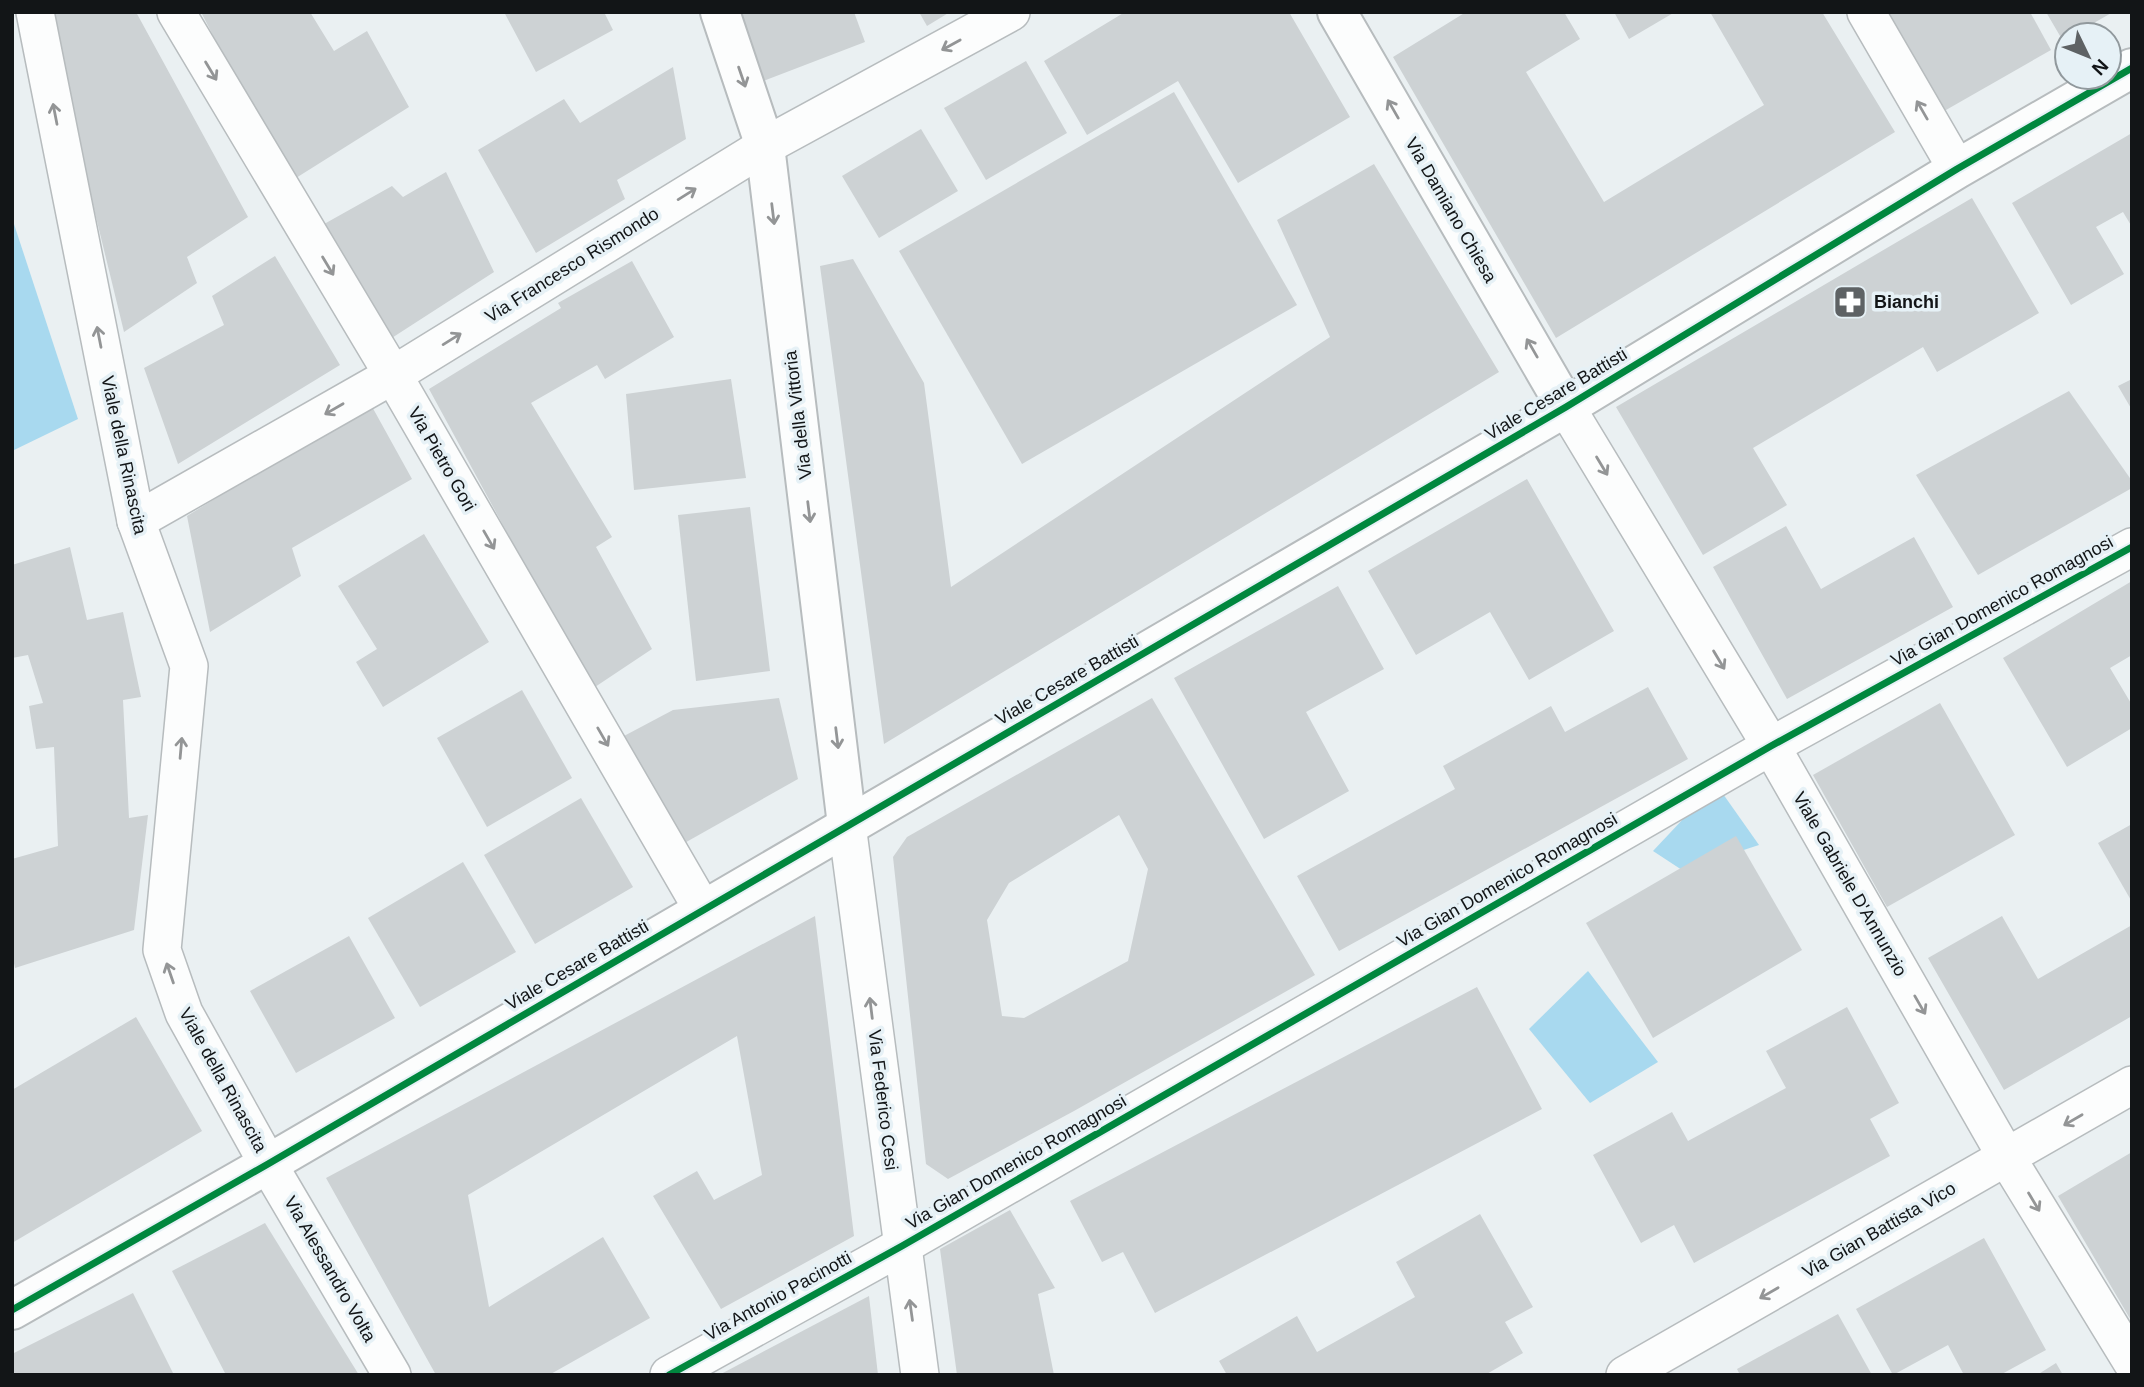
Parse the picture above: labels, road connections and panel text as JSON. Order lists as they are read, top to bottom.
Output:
{
  "streets": {
    "street": [
      "Via Damiano Chiesa",
      "Via Francesco Rismondo",
      "Viale Cesare Battisti",
      "Via della Vittoria",
      "Viale della Rinascita",
      "Via Pietro Gori",
      "Via Gian Domenico Romagnosi",
      "Viale Gabriele D'Annunzio",
      "Via Federico Cesi",
      "Via Gian Battista Vico",
      "Via Alessandro Volta",
      "Via Antonio Pacinotti"
    ]
  },
  "crossings": [
    ["Via Damiano Chiesa", "Viale Cesare Battisti"],
    ["Via Damiano Chiesa", "Viale Gabriele D'Annunzio"],
    ["Via Francesco Rismondo", "Via della Vittoria"],
    ["Via Francesco Rismondo", "Viale della Rinascita"],
    ["Via Francesco Rismondo", "Via Pietro Gori"],
    ["Viale Cesare Battisti", "Via della Vittoria"],
    ["Viale Cesare Battisti", "Viale della Rinascita"],
    ["Viale Cesare Battisti", "Via Pietro Gori"],
    ["Viale Cesare Battisti", "Viale Gabriele D'Annunzio"],
    ["Viale Cesare Battisti", "Via Federico Cesi"],
    ["Viale Cesare Battisti", "Via Alessandro Volta"],
    ["Via della Vittoria", "Via Federico Cesi"],
    ["Viale della Rinascita", "Via Alessandro Volta"],
    ["Via Gian Domenico Romagnosi", "Viale Gabriele D'Annunzio"],
    ["Via Gian Domenico Romagnosi", "Via Federico Cesi"],
    ["Via Gian Domenico Romagnosi", "Via Antonio Pacinotti"],
    ["Viale Gabriele D'Annunzio", "Via Gian Battista Vico"],
    ["Via Federico Cesi", "Via Antonio Pacinotti"]
  ],
  "one_way": [
    "Via Damiano Chiesa",
    "Via della Vittoria",
    "Viale della Rinascita",
    "Via Pietro Gori",
    "Viale Gabriele D'Annunzio",
    "Via Federico Cesi",
    "Via Gian Battista Vico"
  ],
  "places": {
    "pharmacy": ["Bianchi"]
  },
  "north": "bottom right"
}
